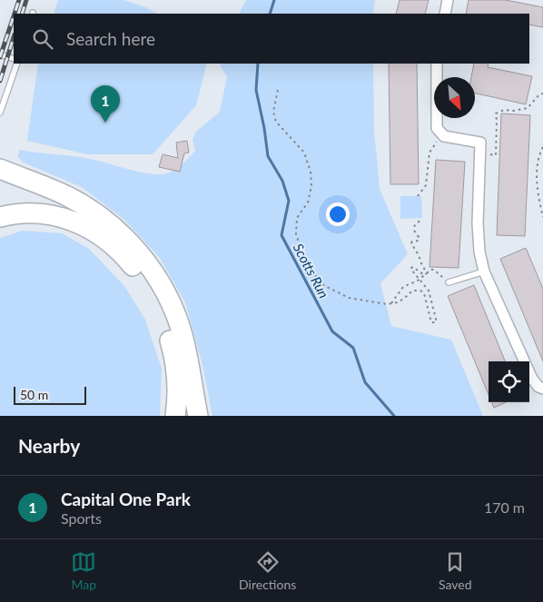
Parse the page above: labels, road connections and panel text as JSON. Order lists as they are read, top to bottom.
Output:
{
  "water": ["Scotts Run"],
  "scale_bar": "50 m",
  "north": "bottom right",
  "page": {
    "search": "Search here",
    "pins": "1",
    "scale": "50 m",
    "heading": "Nearby",
    "list": [
      {
        "mark": "1",
        "name": "Capital One Park",
        "note": "Sports",
        "value": "170 m"
      }
    ],
    "nav": ["Map", "Directions", "Saved"]
  }
}
